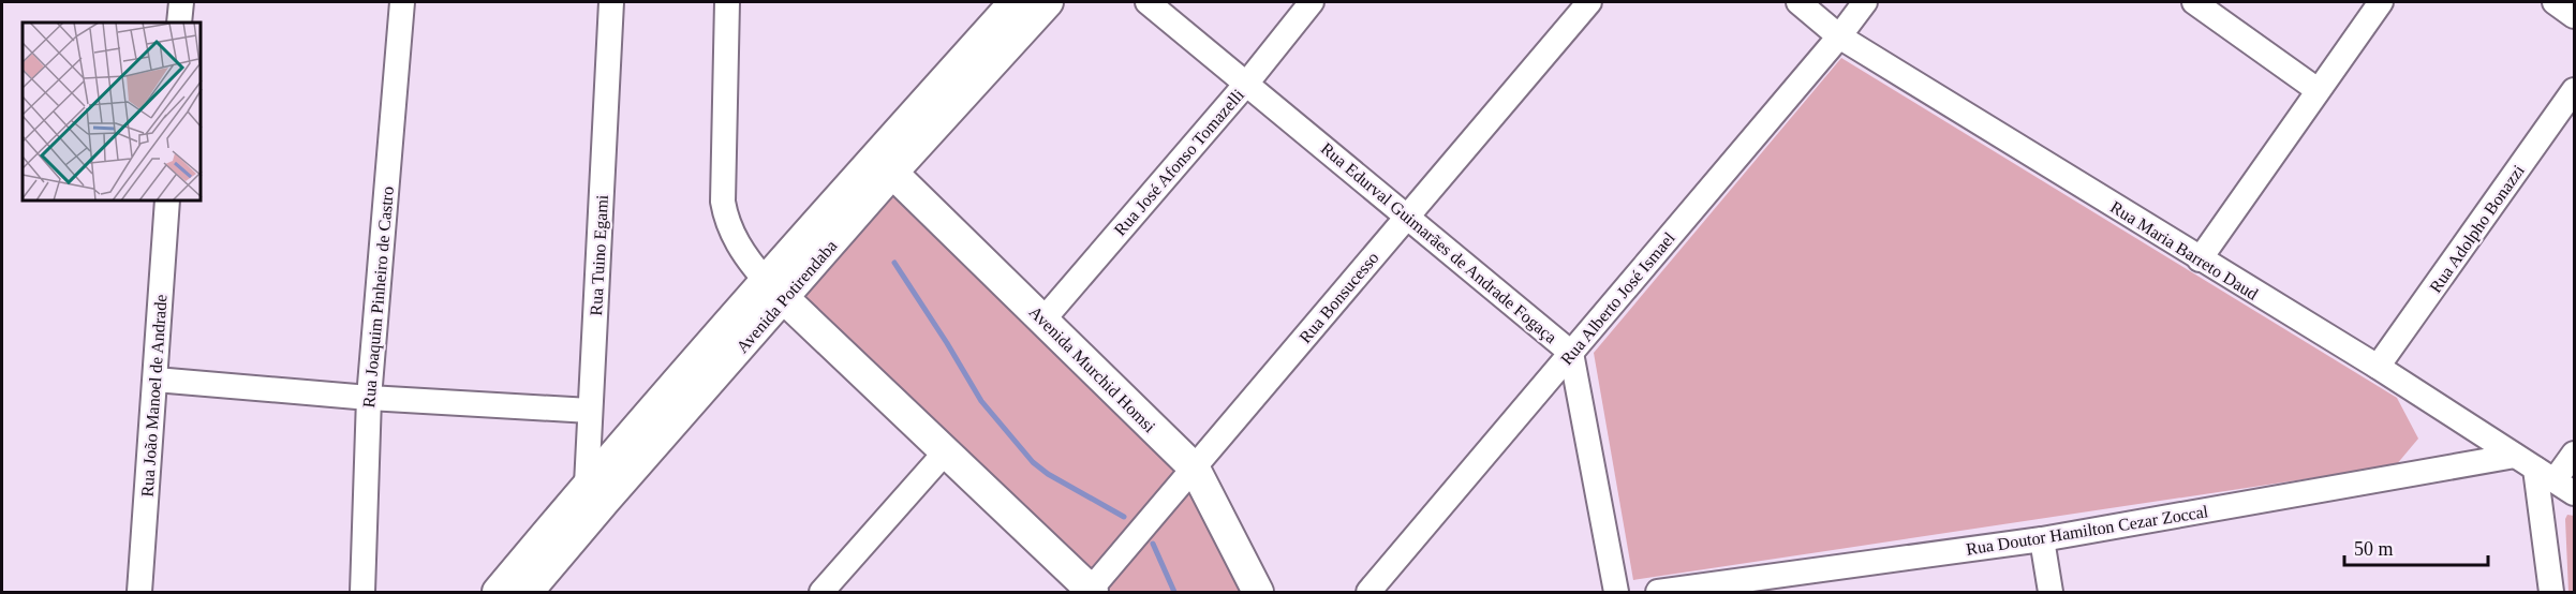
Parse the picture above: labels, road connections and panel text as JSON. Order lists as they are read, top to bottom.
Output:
{
  "streets": {
    "main road": ["Avenida Potirendaba", "Avenida Murchid Homsi"],
    "street": [
      "Rua José Afonso Tomazelli",
      "Rua Adolpho Bonazzi",
      "Rua Edurval Guimarães de Andrade Fogaça",
      "Rua Maria Barreto Daud",
      "Rua Tuino Egami",
      "Rua Joaquim Pinheiro de Castro",
      "Rua Bonsucesso",
      "Rua Alberto José Ismael",
      "Rua João Manoel de Andrade",
      "Rua Doutor Hamilton Cezar Zoccal"
    ]
  },
  "crossings": [
    ["Rua José Afonso Tomazelli", "Rua Edurval Guimarães de Andrade Fogaça"],
    ["Rua José Afonso Tomazelli", "Avenida Murchid Homsi"],
    ["Rua Adolpho Bonazzi", "Rua Maria Barreto Daud"],
    ["Rua Edurval Guimarães de Andrade Fogaça", "Rua Bonsucesso"],
    ["Rua Edurval Guimarães de Andrade Fogaça", "Rua Alberto José Ismael"],
    ["Rua Maria Barreto Daud", "Rua Alberto José Ismael"],
    ["Rua Maria Barreto Daud", "Rua Doutor Hamilton Cezar Zoccal"],
    ["Rua Tuino Egami", "Avenida Potirendaba"],
    ["Avenida Potirendaba", "Avenida Murchid Homsi"],
    ["Rua Bonsucesso", "Avenida Murchid Homsi"]
  ],
  "scale_bar": "50 m"
}
